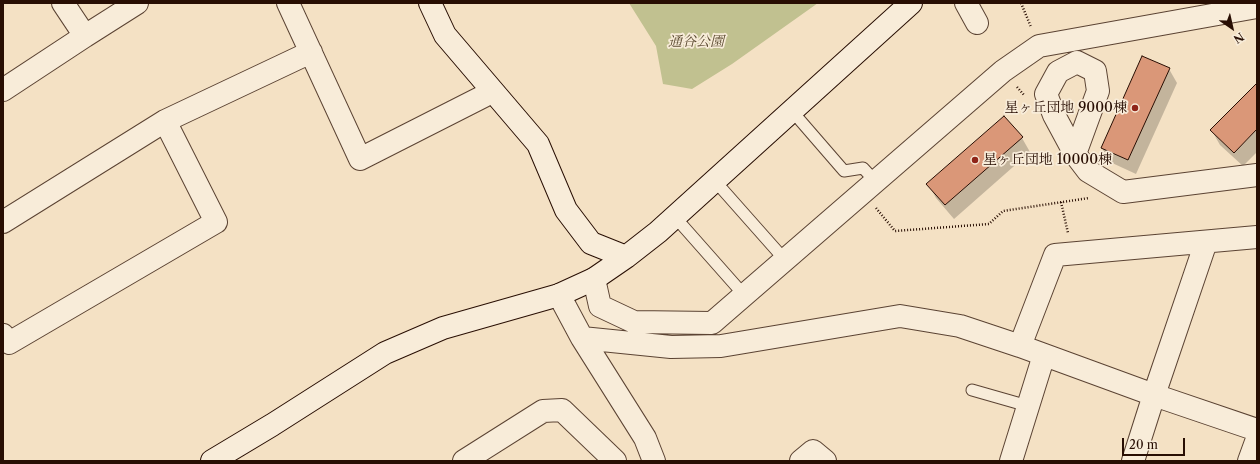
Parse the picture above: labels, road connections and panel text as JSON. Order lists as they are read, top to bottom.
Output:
{
  "parks": ["通谷公園"],
  "places": ["星ヶ丘団地 9000棟", "星ヶ丘団地 10000棟"],
  "scale_bar": "20 m",
  "north": "bottom right"
}
